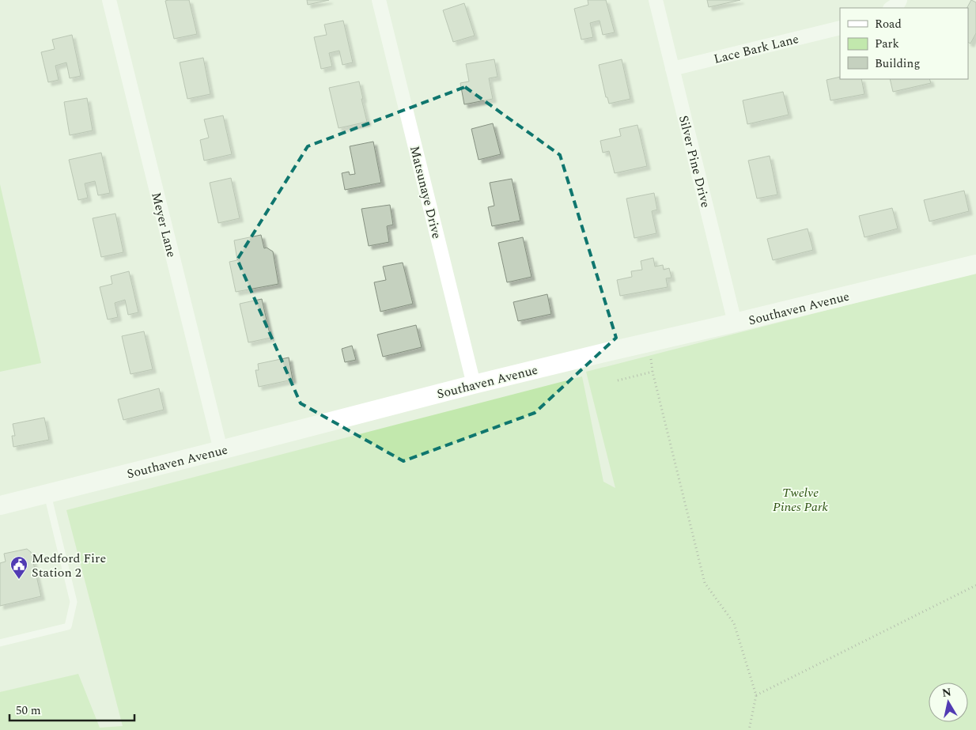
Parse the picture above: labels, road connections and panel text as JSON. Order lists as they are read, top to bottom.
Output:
{
  "streets": {
    "street": [
      "Lace Bark Lane",
      "Silver Pine Drive",
      "Matsunaye Drive",
      "Meyer Lane",
      "Southaven Avenue"
    ]
  },
  "crossings": [
    ["Lace Bark Lane", "Silver Pine Drive"],
    ["Silver Pine Drive", "Southaven Avenue"],
    ["Matsunaye Drive", "Southaven Avenue"],
    ["Meyer Lane", "Southaven Avenue"]
  ],
  "parks": ["Twelve Pines Park"],
  "places": {
    "public building": ["Medford Fire Station 2"]
  },
  "legend": ["Road", "Park", "Building"],
  "scale_bar": "50 m",
  "north": "top"
}
